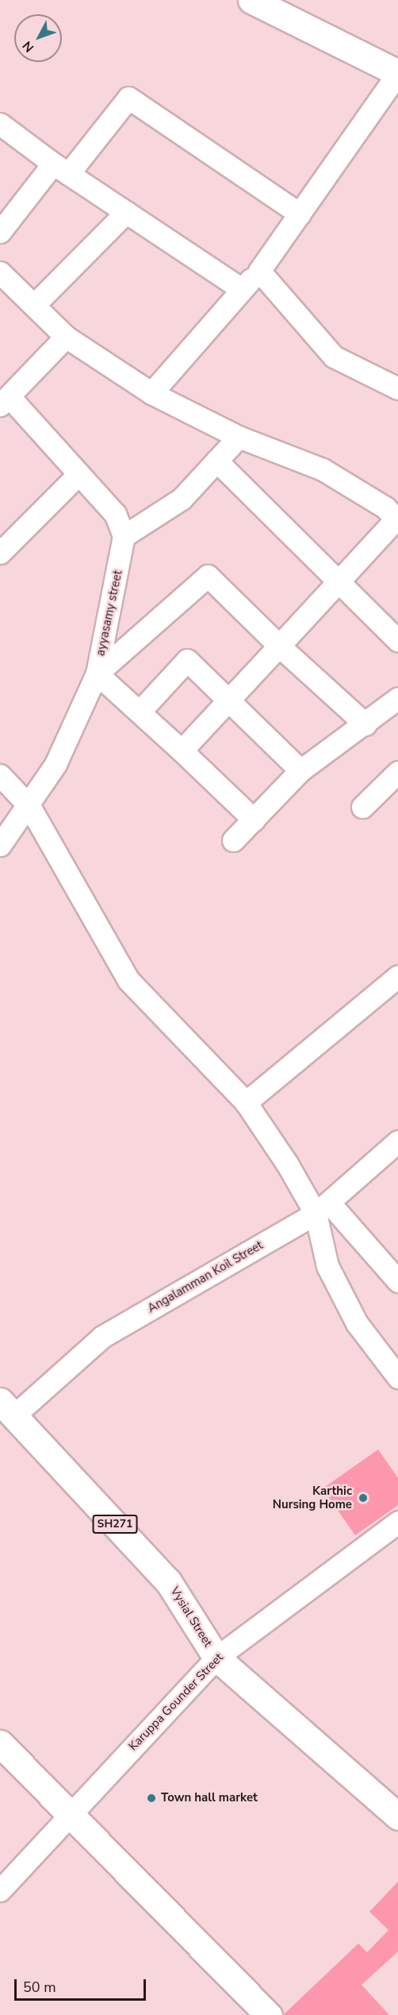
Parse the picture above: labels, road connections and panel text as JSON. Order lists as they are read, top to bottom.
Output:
{
  "streets": {
    "main road": ["SH271", "Vysial Street"],
    "street": ["ayyasamy street", "Angalamman Koil Street", "Karuppa Gounder Street"]
  },
  "crossings": [
    ["Angalamman Koil Street", "Vysial Street"],
    ["Vysial Street", "Karuppa Gounder Street"]
  ],
  "places": ["Karthic Nursing Home", "Town hall market"],
  "scale_bar": "50 m",
  "north": "bottom left"
}
